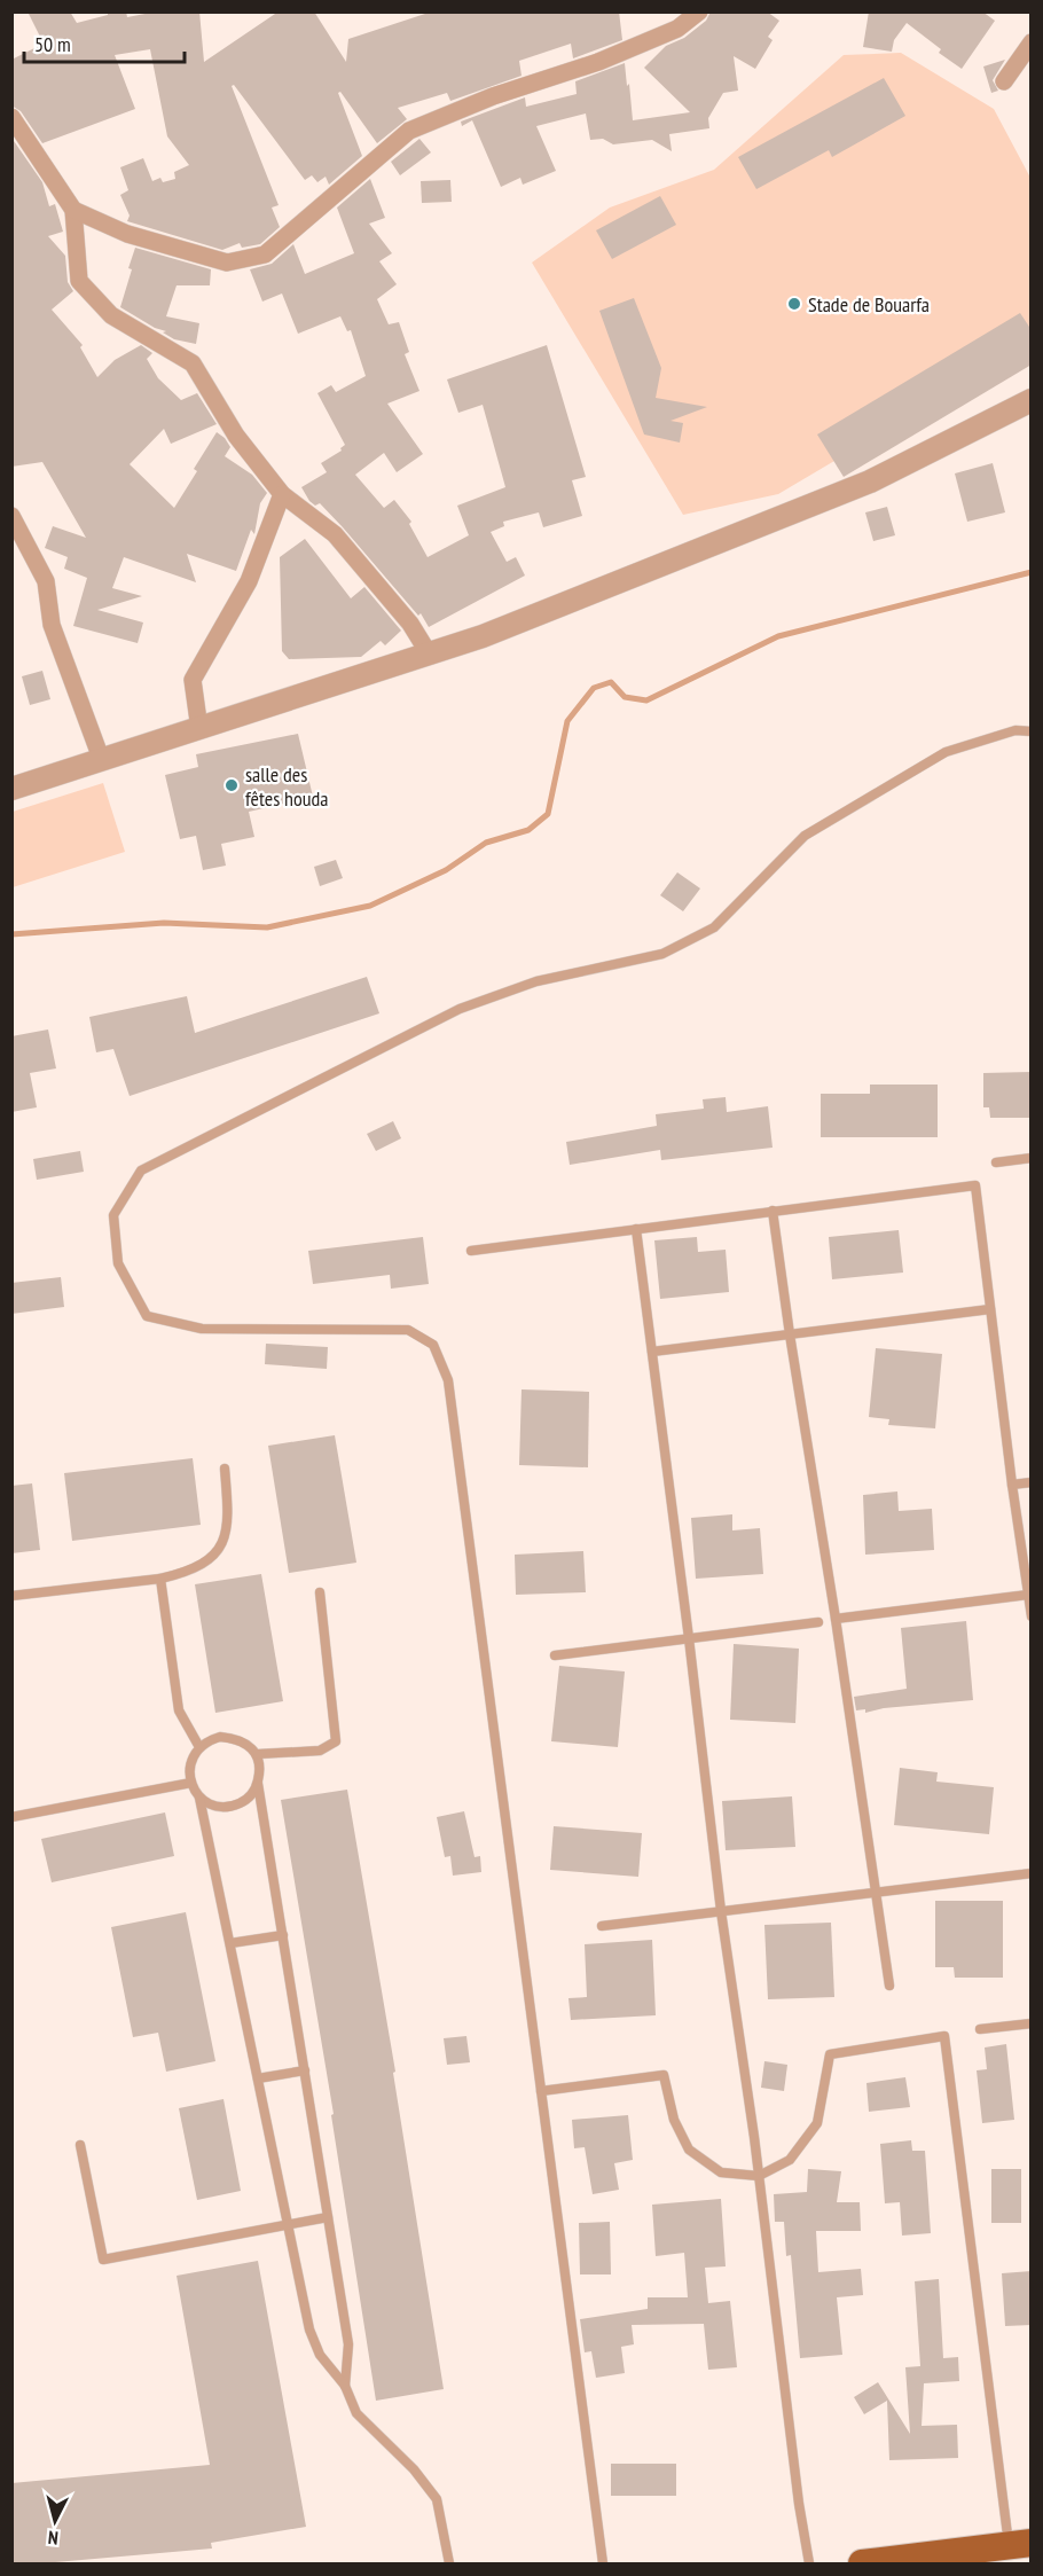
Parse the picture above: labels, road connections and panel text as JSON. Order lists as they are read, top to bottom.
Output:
{
  "places": ["Stade de Bouarfa", "salle des fêtes houda"],
  "scale_bar": "50 m",
  "north": "bottom"
}
